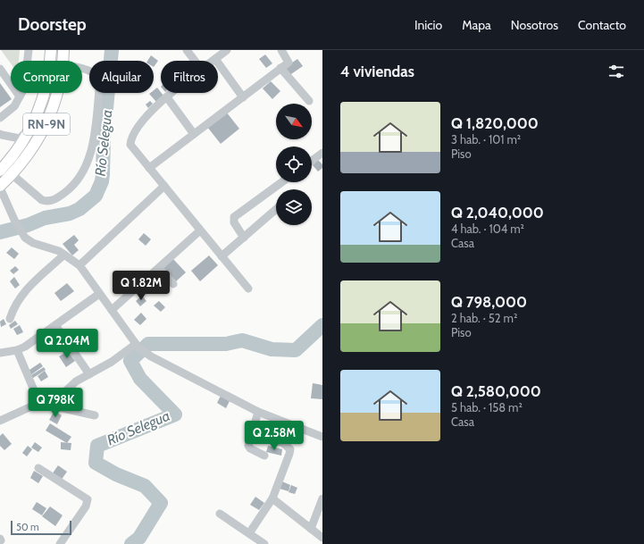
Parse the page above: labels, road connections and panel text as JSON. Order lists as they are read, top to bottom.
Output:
{
  "streets": {
    "main road": ["RN-9N"]
  },
  "water": ["Río Selegua"],
  "scale_bar": "50 m",
  "north": "bottom right",
  "page": {
    "header": "Doorstep",
    "nav": [
      "Inicio",
      "Mapa",
      "Nosotros",
      "Contacto"
    ],
    "heading": "4 viviendas",
    "chip": ["Comprar", "Alquilar", "Filtros"],
    "list": [
      {
        "name": "Q 1,820,000",
        "note": "3 hab. · 101 m² · Piso"
      },
      {
        "name": "Q 2,040,000",
        "note": "4 hab. · 104 m² · Casa"
      },
      {
        "name": "Q 798,000",
        "note": "2 hab. · 52 m² · Piso"
      },
      {
        "name": "Q 2,580,000",
        "note": "5 hab. · 158 m² · Casa"
      }
    ],
    "price": [
      "Q 1.82M",
      "Q 2.04M",
      "Q 798K",
      "Q 2.58M"
    ],
    "scale": "50 m"
  }
}
